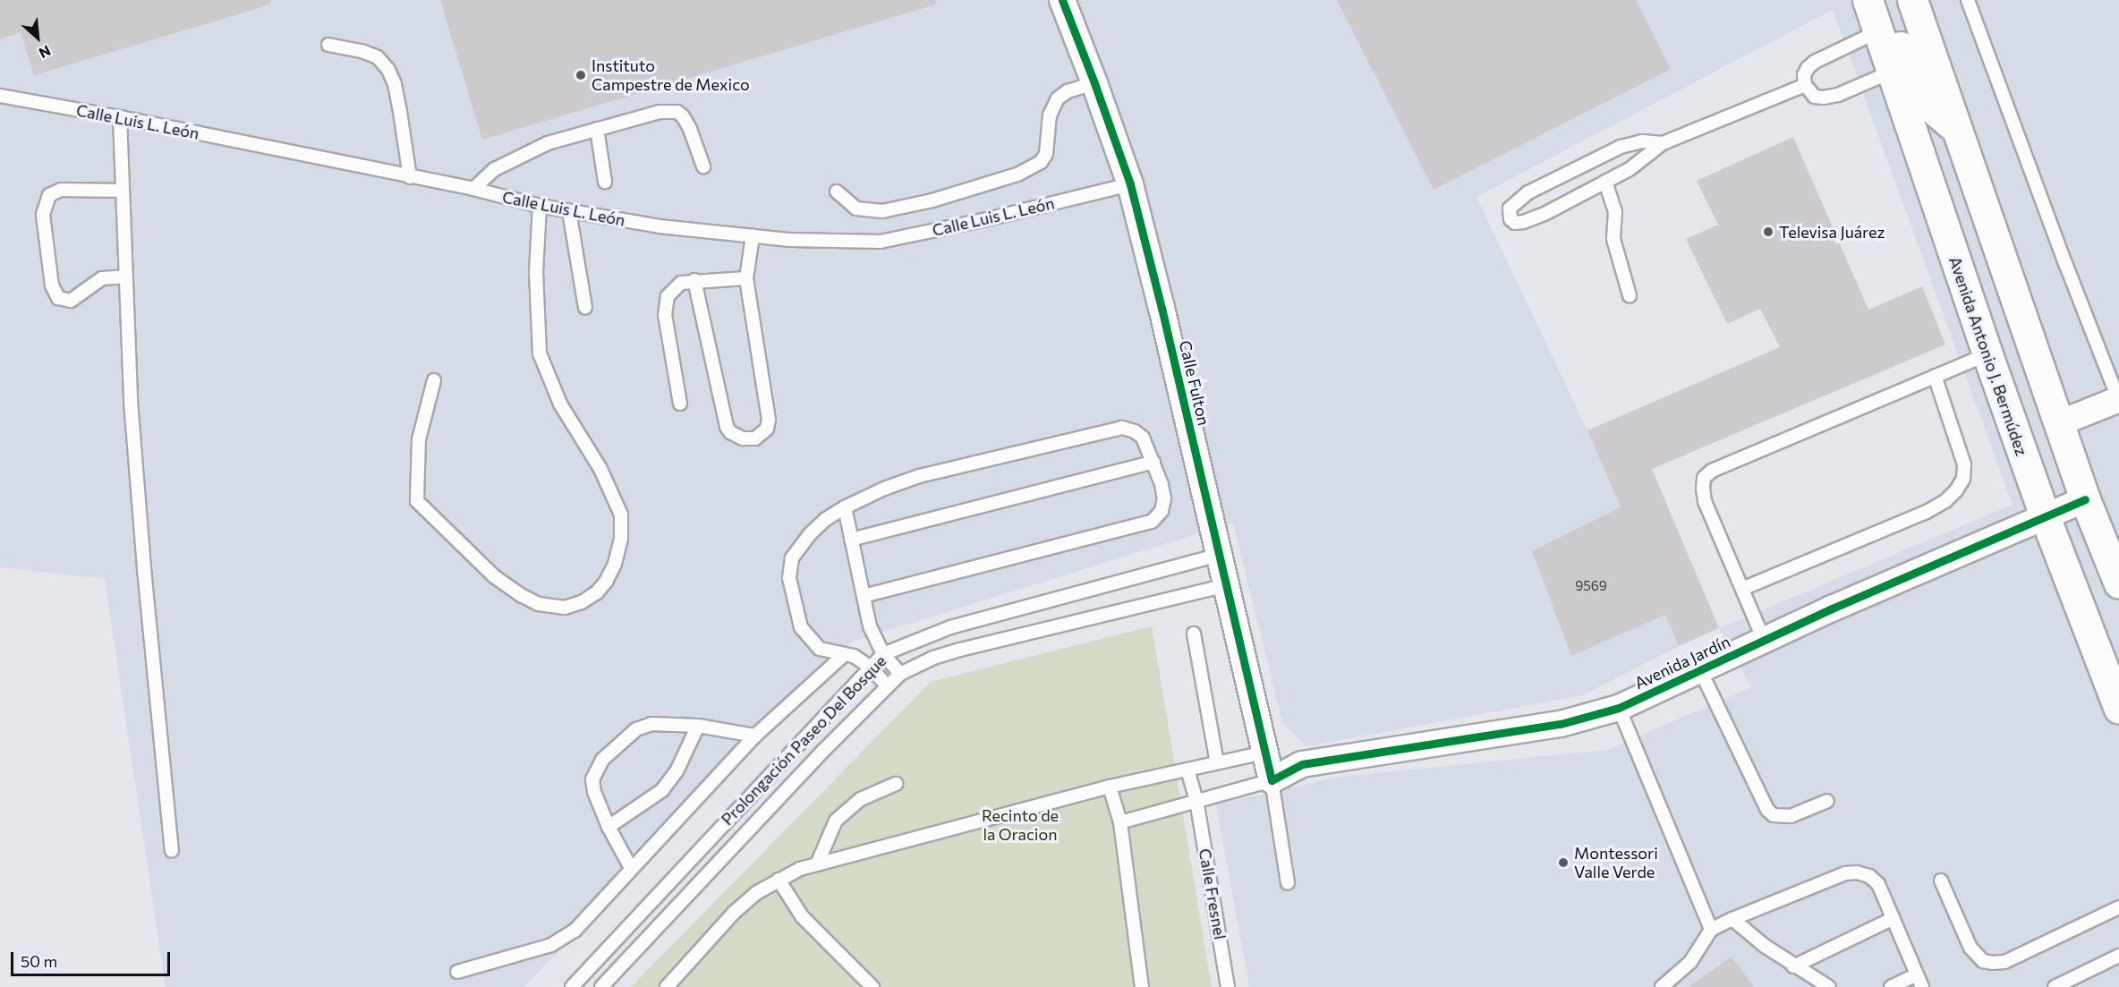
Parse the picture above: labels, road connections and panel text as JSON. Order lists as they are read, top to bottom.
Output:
{
  "streets": {
    "main road": ["Avenida Antonio J. Bermúdez"],
    "street": ["Calle Fulton", "Avenida Jardín"],
    "lane": ["Calle Luis L. León", "Prolongación Paseo Del Bosque", "Calle Fresnel"]
  },
  "crossings": [
    ["Calle Luis L. León", "Calle Fulton"],
    ["Avenida Antonio J. Bermúdez", "Avenida Jardín"],
    ["Calle Fulton", "Avenida Jardín"],
    ["Calle Fulton", "Prolongación Paseo Del Bosque"]
  ],
  "parks": ["Recinto de la Oracion"],
  "places": ["Instituto Campestre de Mexico", "Televisa Juárez", "Montessori Valle Verde"],
  "house_numbers": ["9569"],
  "scale_bar": "50 m",
  "north": "bottom right"
}
